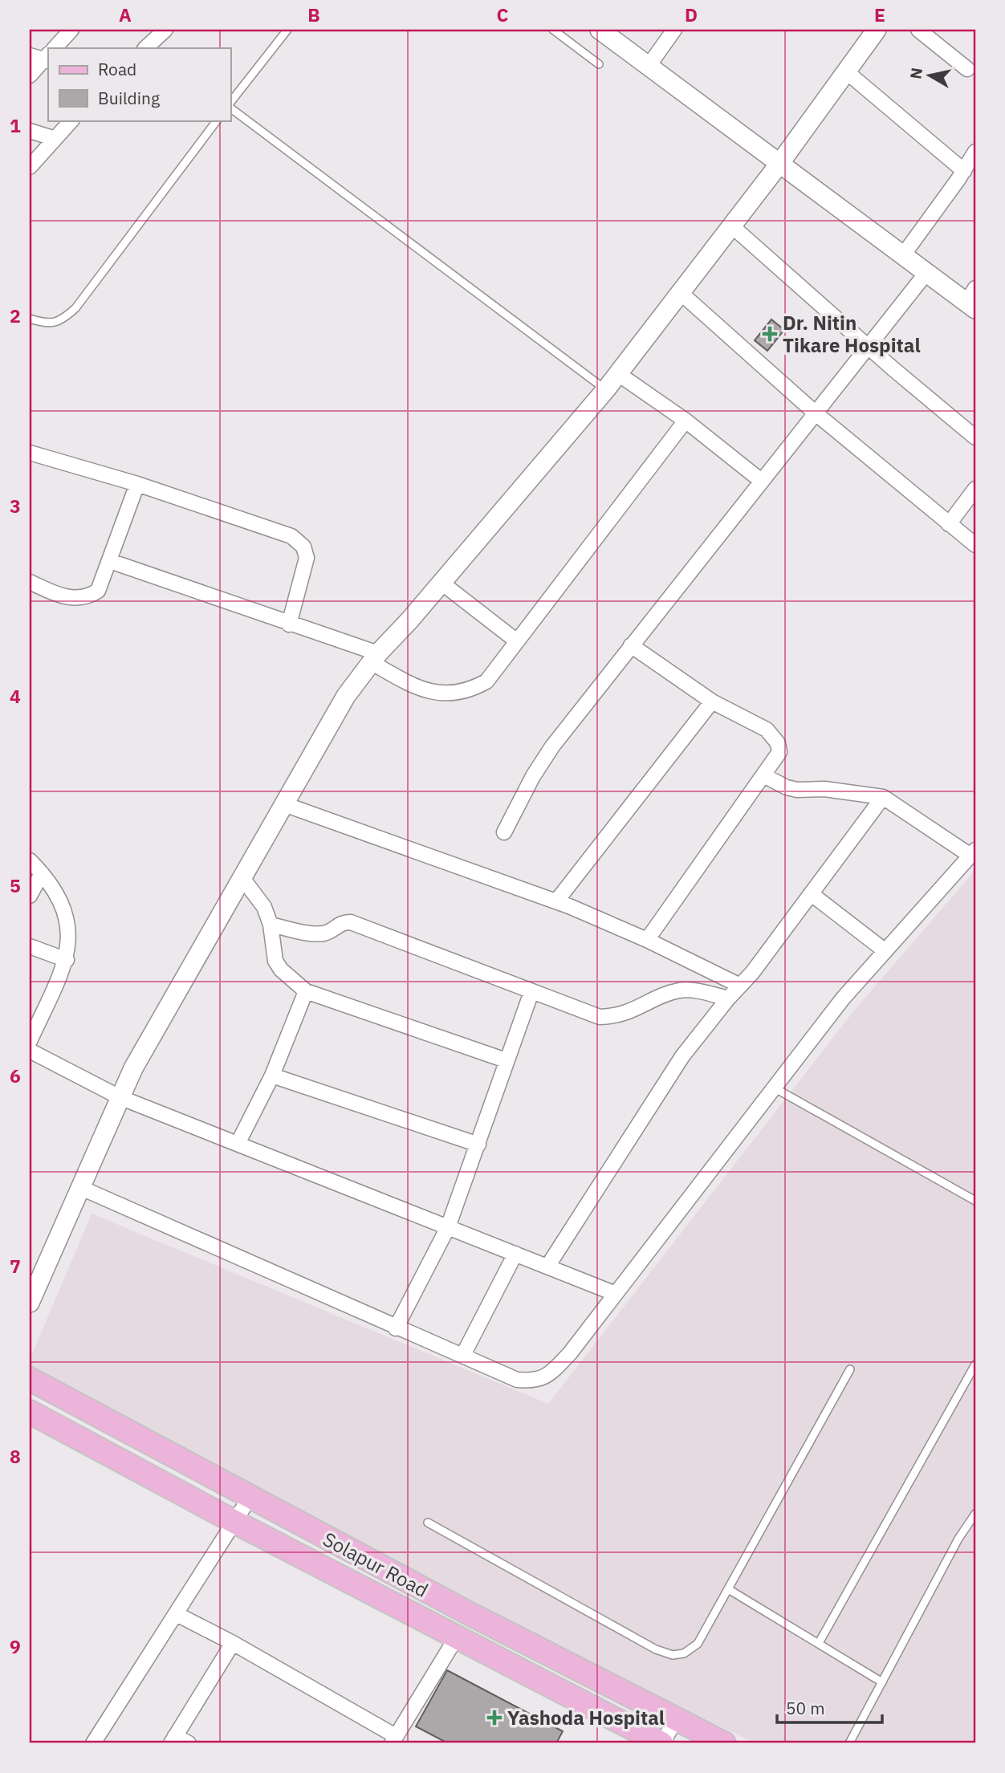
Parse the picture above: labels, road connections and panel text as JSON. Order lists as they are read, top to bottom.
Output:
{
  "streets": {
    "main road": ["Solapur Road"]
  },
  "places": {
    "health": ["Dr. Nitin Tikare Hospital", "Yashoda Hospital"]
  },
  "legend": ["Road", "Building"],
  "scale_bar": "50 m",
  "north": "left",
  "grid": {
    "columns": [
      "A",
      "B",
      "C",
      "D",
      "E"
    ],
    "rows": [
      "1",
      "2",
      "3",
      "4",
      "5",
      "6",
      "7",
      "8",
      "9"
    ]
  }
}
